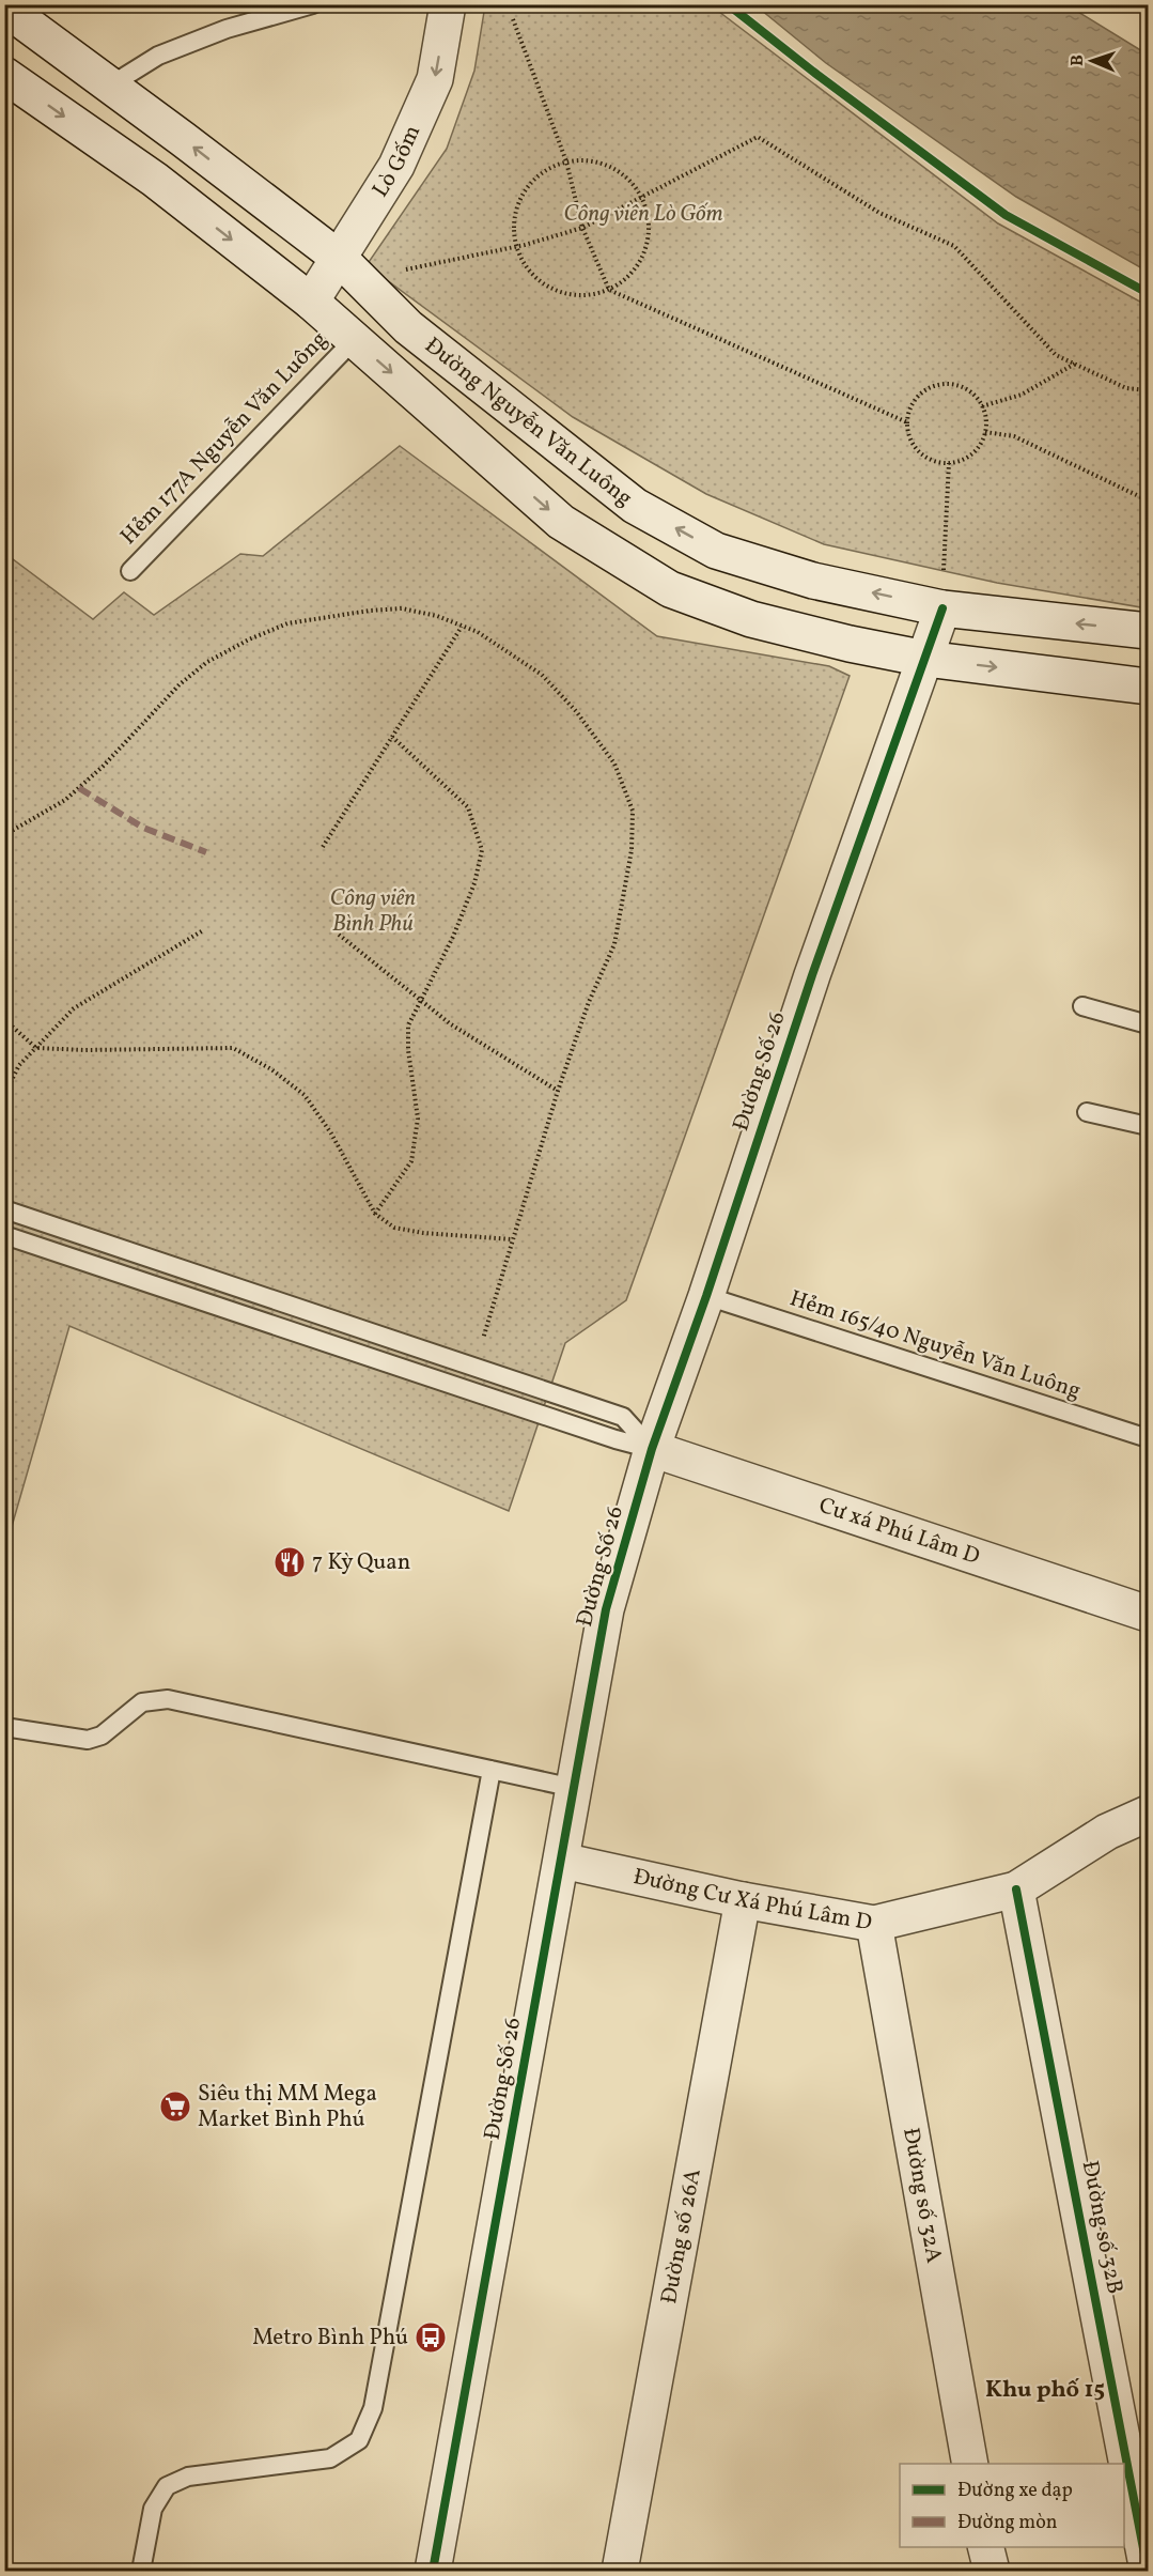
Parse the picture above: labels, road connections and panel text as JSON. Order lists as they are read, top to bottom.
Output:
{
  "streets": {
    "street": [
      "Lò Gốm",
      "Đường Nguyễn Văn Luông",
      "Đường Số 26",
      "Cư xá Phú Lâm D",
      "Đường Cư Xá Phú Lâm D",
      "Đường số 32A",
      "Đường số 32B",
      "Đường số 26A"
    ],
    "lane": ["Hẻm 177A Nguyễn Văn Luông", "Hẻm 165/40 Nguyễn Văn Luông"]
  },
  "crossings": [
    ["Lò Gốm", "Đường Nguyễn Văn Luông"],
    ["Đường Nguyễn Văn Luông", "Đường Số 26"],
    ["Đường Số 26", "Hẻm 165/40 Nguyễn Văn Luông"],
    ["Đường Số 26", "Cư xá Phú Lâm D"],
    ["Đường Số 26", "Đường Cư Xá Phú Lâm D"],
    ["Đường Cư Xá Phú Lâm D", "Đường số 32A"],
    ["Đường Cư Xá Phú Lâm D", "Đường số 32B"],
    ["Đường Cư Xá Phú Lâm D", "Đường số 26A"]
  ],
  "one_way": ["Lò Gốm"],
  "districts": ["Khu phố 15"],
  "parks": ["Công viên Lò Gốm", "Công viên Bình Phú"],
  "places": {
    "restaurant": ["7 Kỳ Quan"],
    "supermarket": ["Siêu thị MM Mega Market Bình Phú"],
    "bus stop": ["Metro Bình Phú"]
  },
  "legend": ["Đường xe đạp", "Đường mòn"],
  "north": "left"
}
